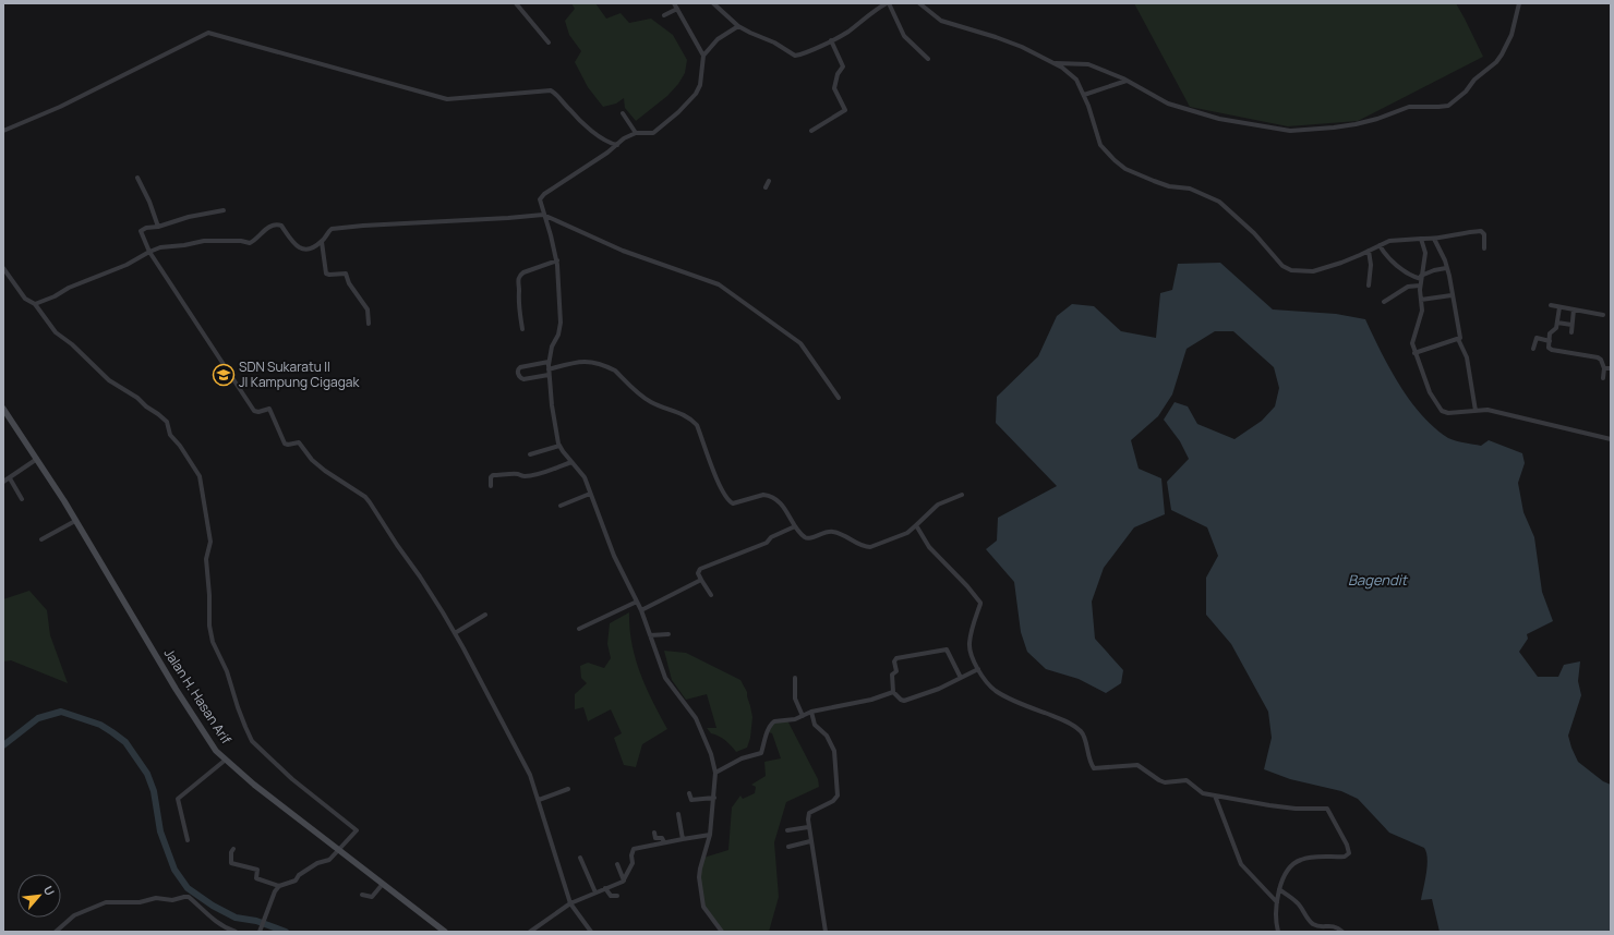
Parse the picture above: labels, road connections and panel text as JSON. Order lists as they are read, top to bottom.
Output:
{
  "streets": {
    "main road": ["Jalan H. Hasan Arif"]
  },
  "water": ["Bagendit"],
  "places": {
    "school or university": ["SDN Sukaratu II Jl Kampung Cigagak"]
  },
  "north": "top right"
}
